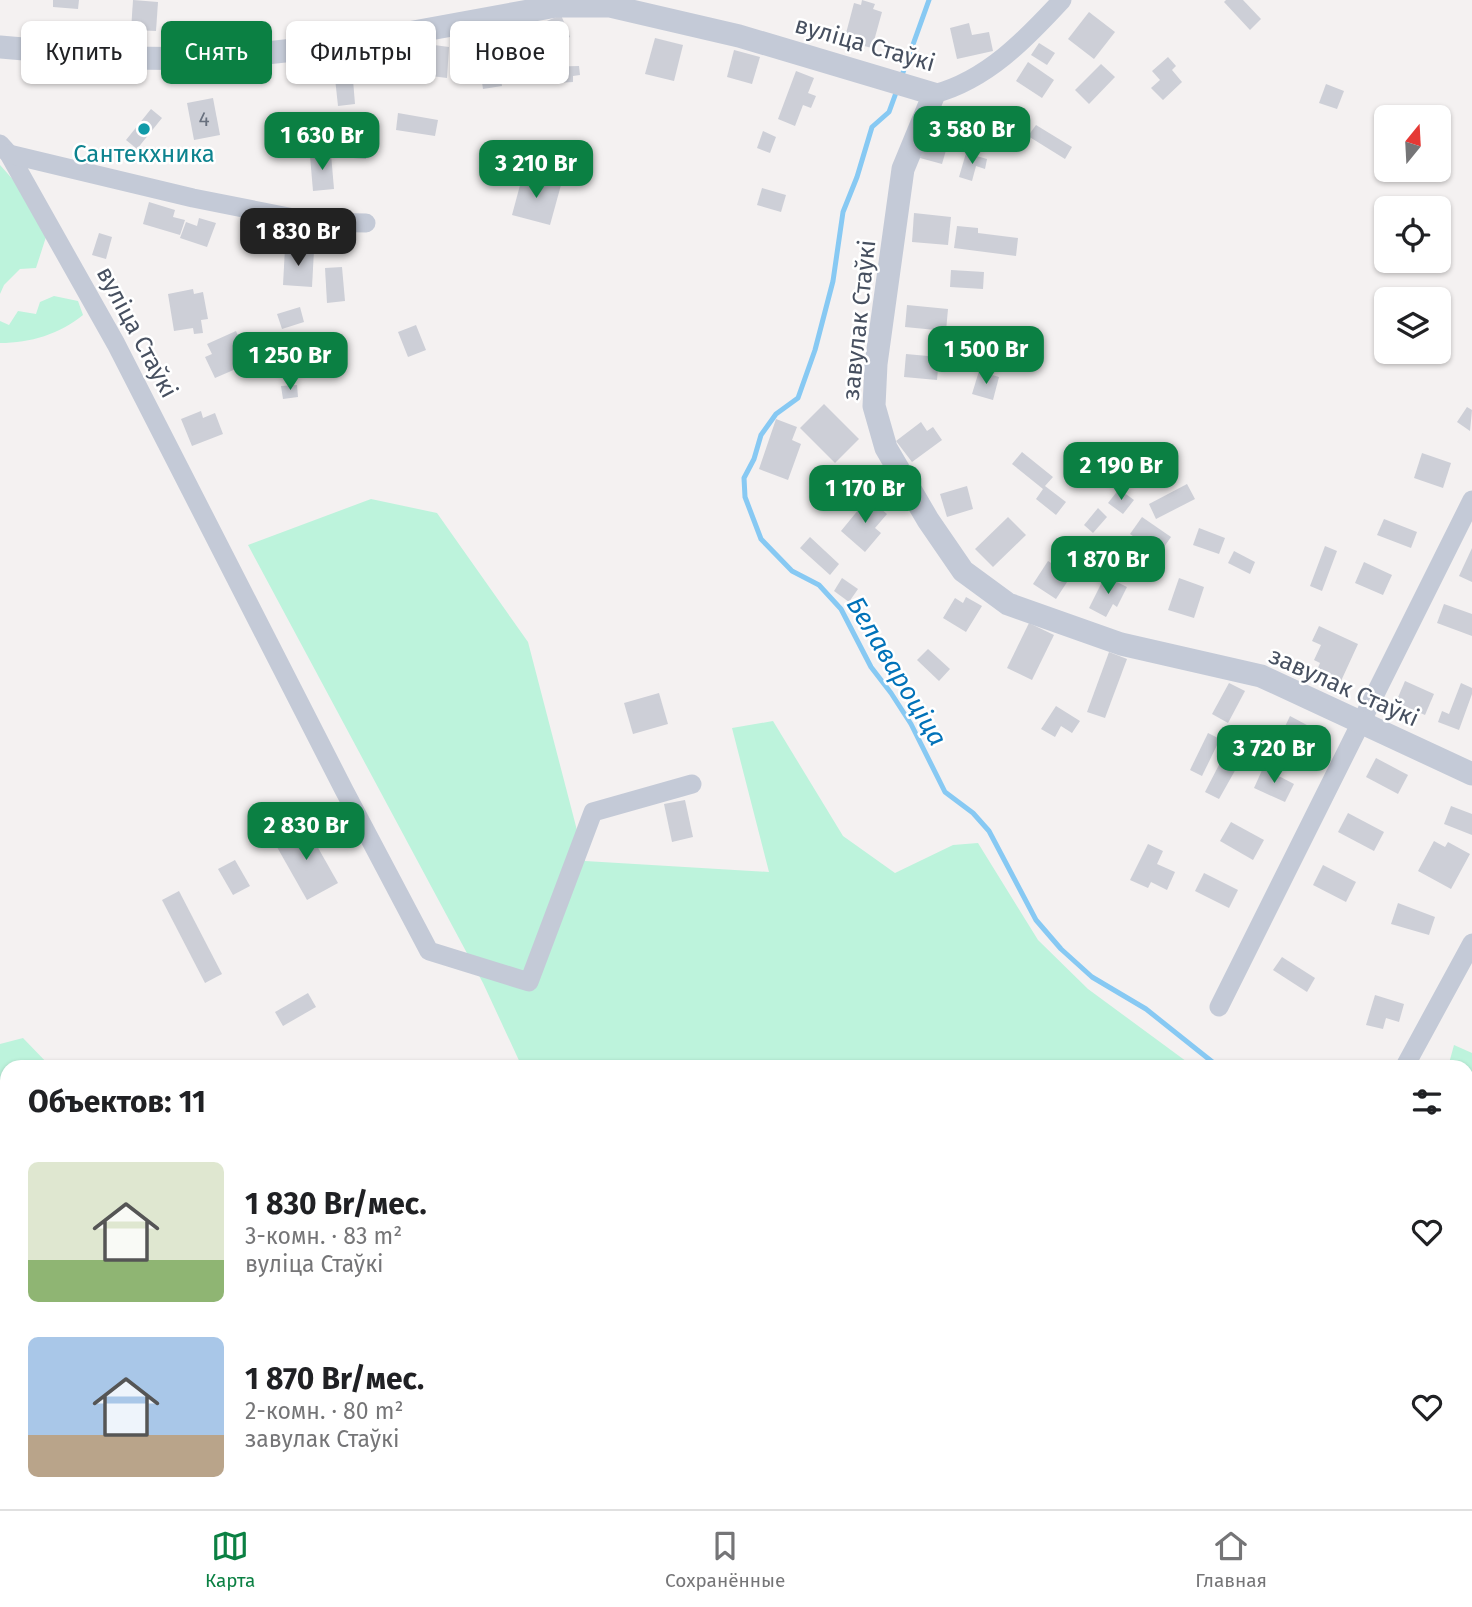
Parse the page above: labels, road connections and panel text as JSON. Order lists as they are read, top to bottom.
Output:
{
  "streets": {
    "street": ["вуліца Стаўкі", "завулак Стаўкі"]
  },
  "crossings": [
    ["вуліца Стаўкі", "завулак Стаўкі"]
  ],
  "water": ["Белавароціца"],
  "places": ["Сантекхника"],
  "house_numbers": ["4"],
  "north": "top",
  "page": {
    "chip": [
      "Купить",
      "Снять",
      "Фильтры",
      "Новое"
    ],
    "price": [
      "3 580 Br",
      "1 630 Br",
      "3 210 Br",
      "1 830 Br",
      "1 500 Br",
      "1 250 Br",
      "2 190 Br",
      "1 170 Br",
      "1 870 Br",
      "3 720 Br",
      "2 830 Br"
    ],
    "heading": "Объектов: 11",
    "list": [
      {
        "name": "1 830 Br/мес.",
        "note": "3-комн. · 83 m² · вуліца Стаўкі"
      },
      {
        "name": "1 870 Br/мес.",
        "note": "2-комн. · 80 m² · завулак Стаўкі"
      }
    ],
    "tabs": ["Карта", "Сохранённые", "Главная"]
  }
}
